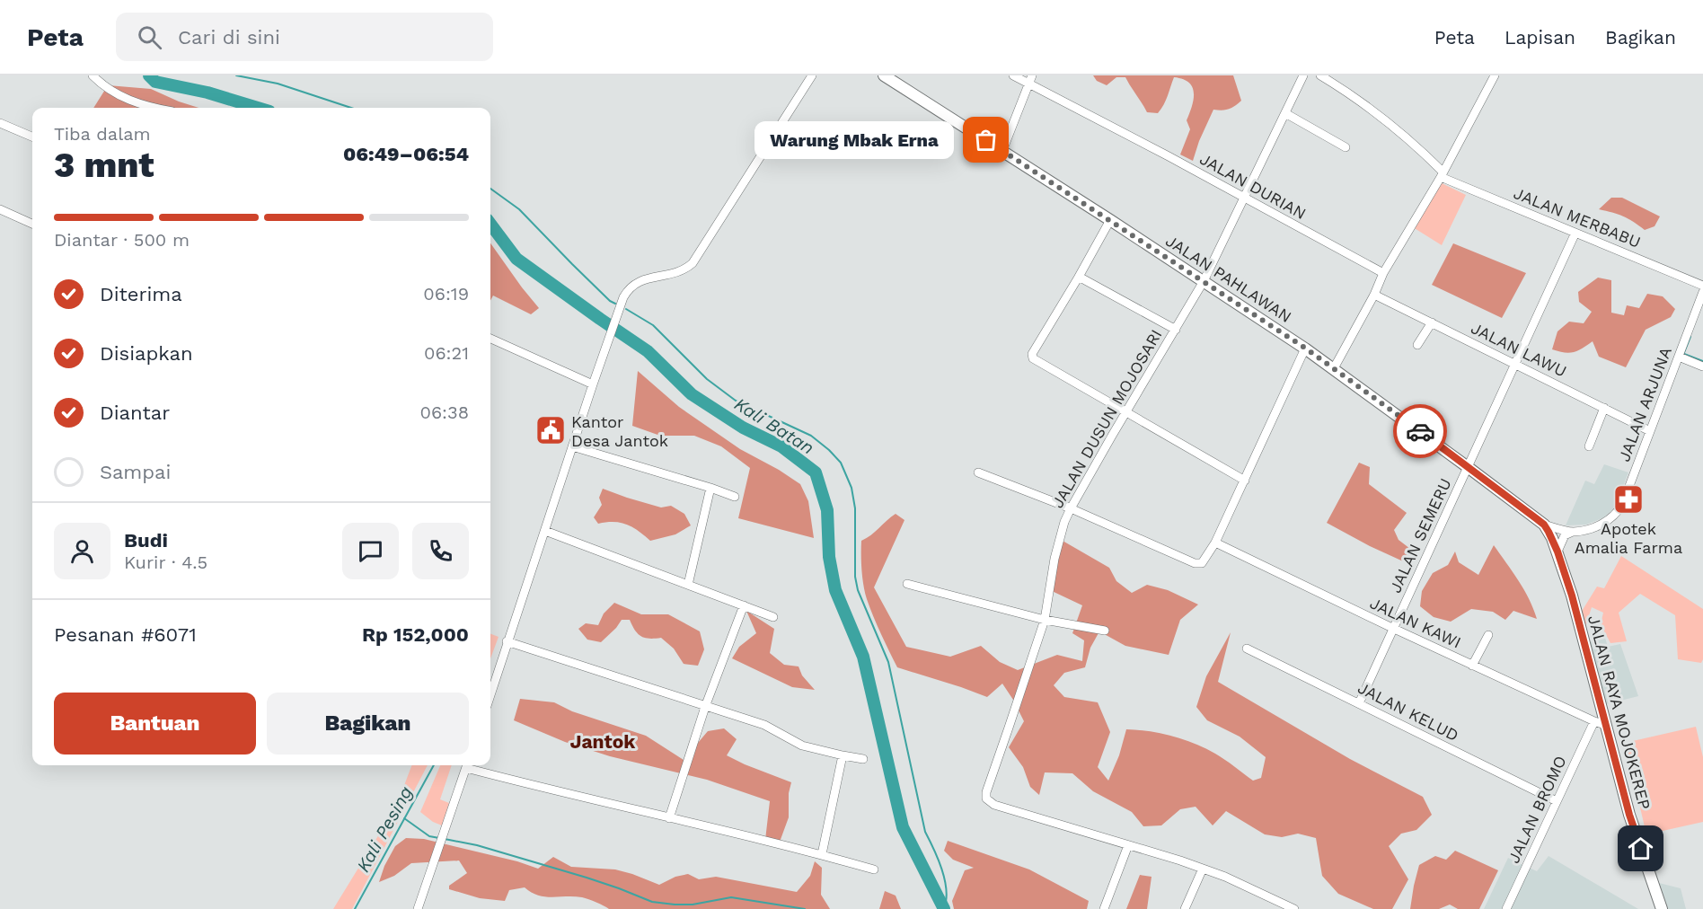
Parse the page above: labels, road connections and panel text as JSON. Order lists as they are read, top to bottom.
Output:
{
  "streets": {
    "main road": ["JALAN PAHLAWAN", "JALAN RAYA MOJOKEREP"],
    "street": [
      "JALAN DURIAN",
      "JALAN MERBABU",
      "JALAN LAWU",
      "JALAN ARJUNA",
      "JALAN DUSUN MOJOSARI",
      "JALAN SEMERU",
      "JALAN KAWI",
      "JALAN KELUD",
      "JALAN BROMO"
    ]
  },
  "crossings": [
    ["JALAN DURIAN", "JALAN DUSUN MOJOSARI"],
    ["JALAN MERBABU", "JALAN SEMERU"],
    ["JALAN PAHLAWAN", "JALAN ARJUNA"],
    ["JALAN PAHLAWAN", "JALAN DUSUN MOJOSARI"],
    ["JALAN PAHLAWAN", "JALAN SEMERU"],
    ["JALAN PAHLAWAN", "JALAN RAYA MOJOKEREP"],
    ["JALAN LAWU", "JALAN ARJUNA"],
    ["JALAN LAWU", "JALAN SEMERU"],
    ["JALAN ARJUNA", "JALAN RAYA MOJOKEREP"],
    ["JALAN SEMERU", "JALAN KAWI"],
    ["JALAN SEMERU", "JALAN KELUD"],
    ["JALAN KAWI", "JALAN RAYA MOJOKEREP"],
    ["JALAN KAWI", "JALAN BROMO"],
    ["JALAN KELUD", "JALAN BROMO"],
    ["JALAN RAYA MOJOKEREP", "JALAN BROMO"]
  ],
  "districts": ["Jantok"],
  "water": ["Kali Batan", "Kali Pesing"],
  "places": {
    "other": ["Warung Mbak Erna"],
    "public building": ["Kantor Desa Jantok"],
    "pharmacy": ["Apotek Amalia Farma"]
  },
  "page": {
    "header": "Peta",
    "search": "Cari di sini",
    "nav": ["Peta", "Lapisan", "Bagikan"],
    "heading": ["3 mnt", "Tiba dalam", "06:49–06:54"],
    "panel": [
      "Budi",
      "Kurir · 4.5",
      "Pesanan #6071",
      "Rp 152,000"
    ],
    "bubble": "Warung Mbak Erna",
    "bar": "Diantar · 500 m",
    "list": [
      ["Diterima", "06:19"],
      ["Disiapkan", "06:21"],
      ["Diantar", "06:38"],
      "Sampai"
    ],
    "buttons": ["Bantuan", "Bagikan"]
  }
}
